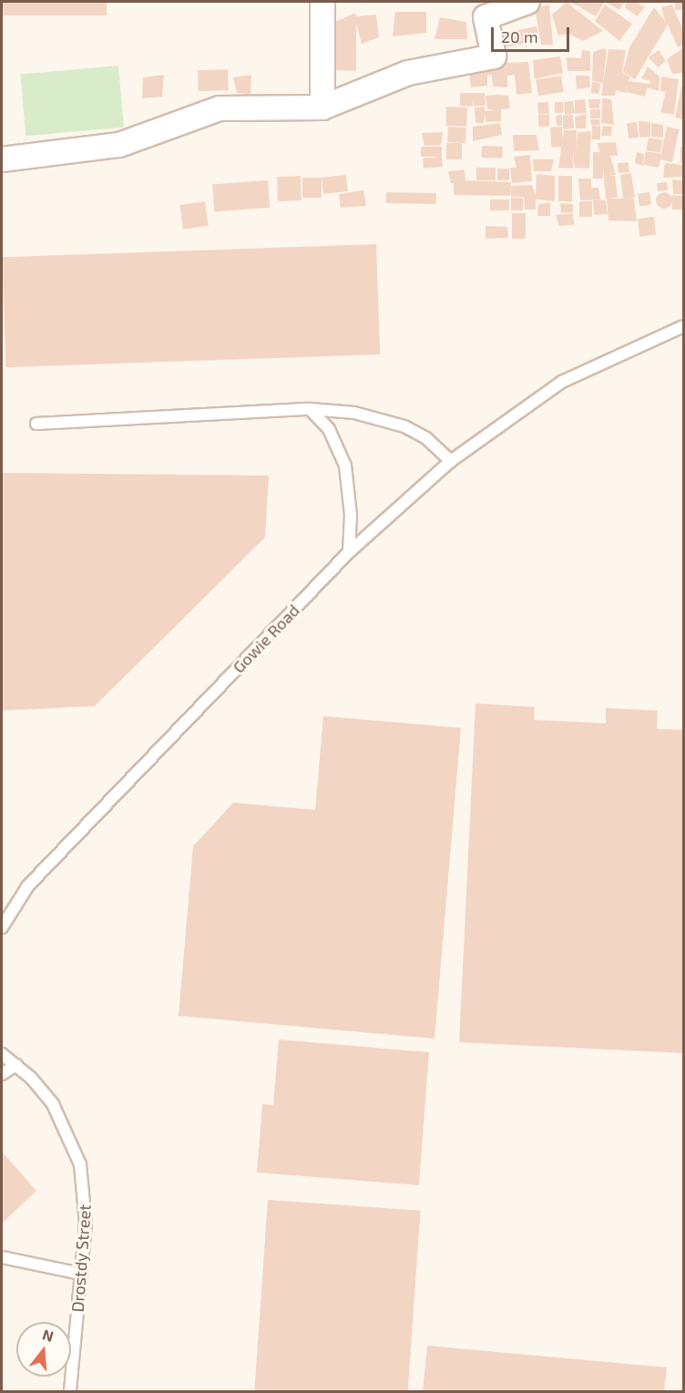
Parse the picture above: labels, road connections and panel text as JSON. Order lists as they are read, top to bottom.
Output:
{
  "streets": {
    "lane": ["Gowie Road", "Drostdy Street"]
  },
  "scale_bar": "20 m",
  "north": "top"
}
